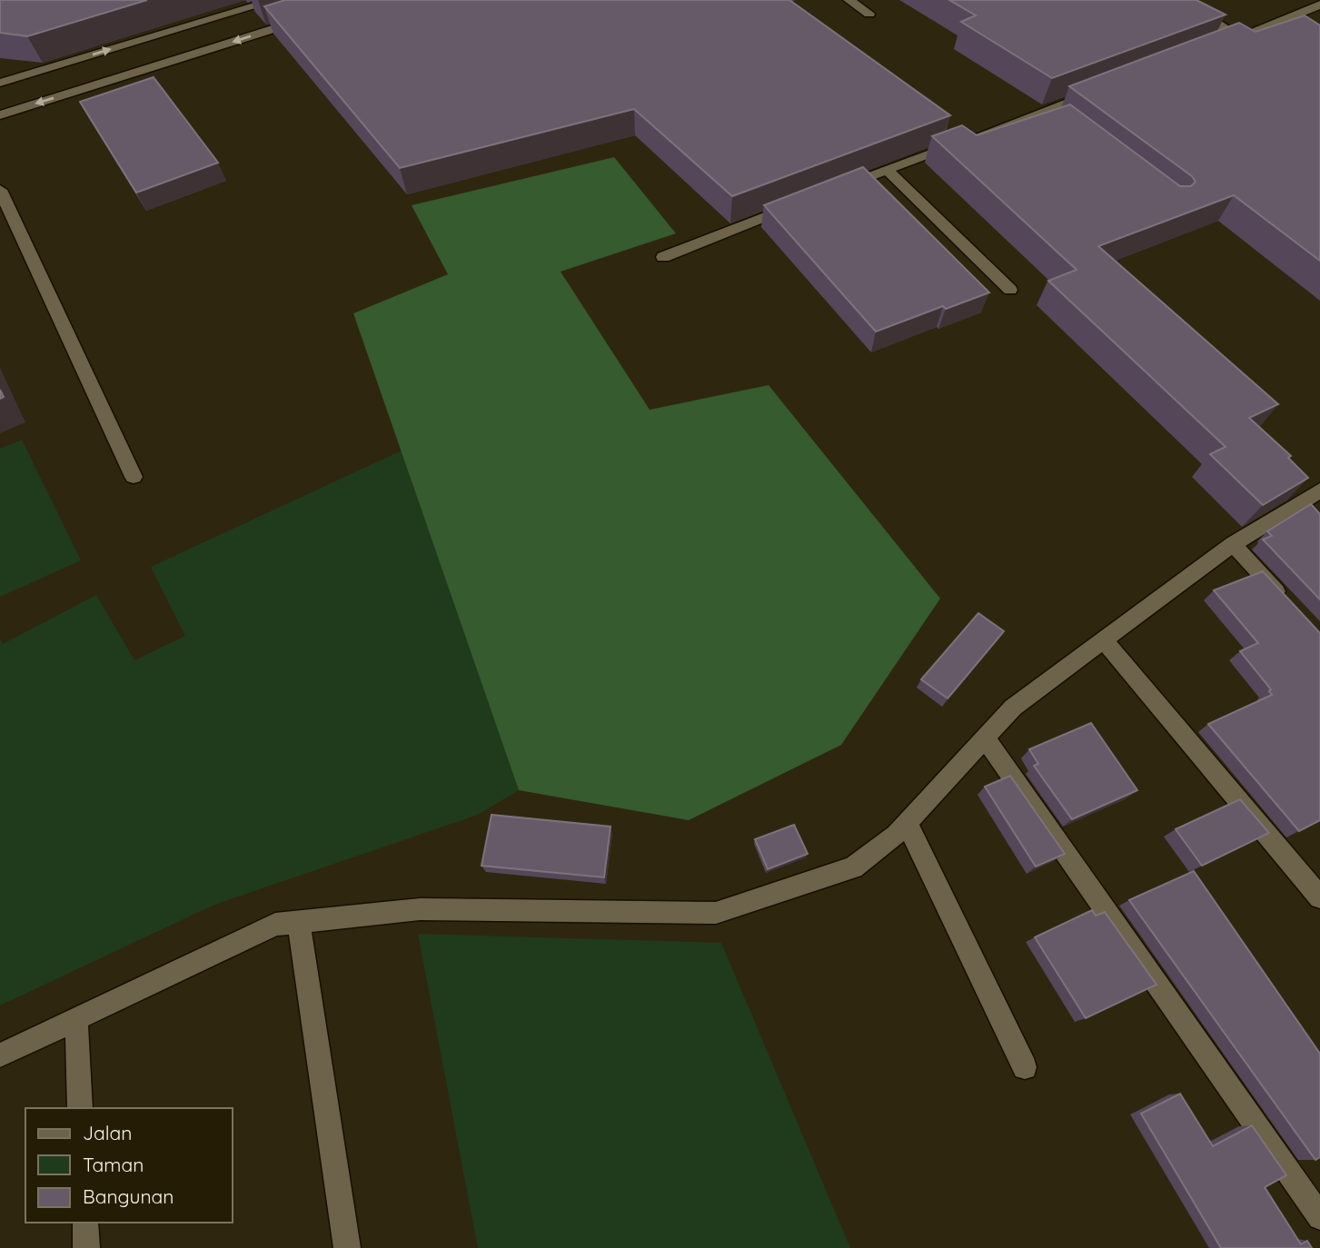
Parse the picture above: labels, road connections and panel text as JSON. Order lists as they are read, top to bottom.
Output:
{
  "legend": ["Jalan", "Taman", "Bangunan"]
}
